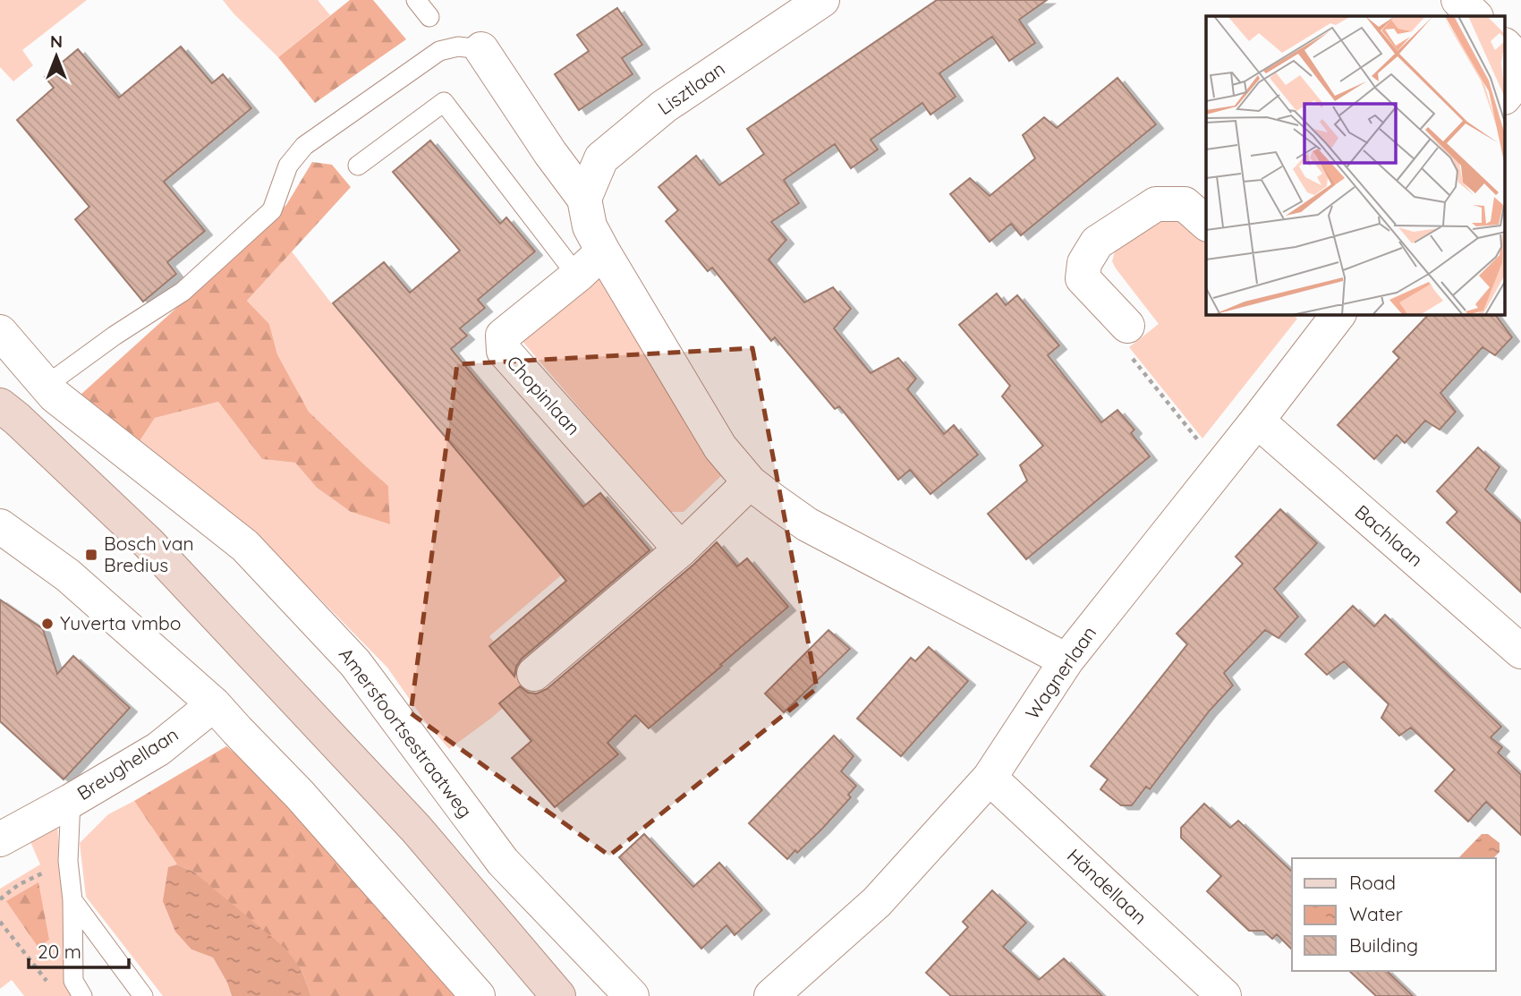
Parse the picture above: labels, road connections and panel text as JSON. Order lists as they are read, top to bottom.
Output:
{
  "streets": {
    "street": [
      "Lisztlaan",
      "Chopinlaan",
      "Bachlaan",
      "Wagnerlaan",
      "Amersfoortsestraatweg",
      "Breughellaan",
      "Händellaan"
    ]
  },
  "crossings": [
    ["Bachlaan", "Wagnerlaan"],
    ["Wagnerlaan", "Händellaan"]
  ],
  "places": {
    "transit": ["Bosch van Bredius"],
    "other": ["Yuverta vmbo"]
  },
  "legend": ["Road", "Water", "Building"],
  "scale_bar": "20 m",
  "north": "top"
}
